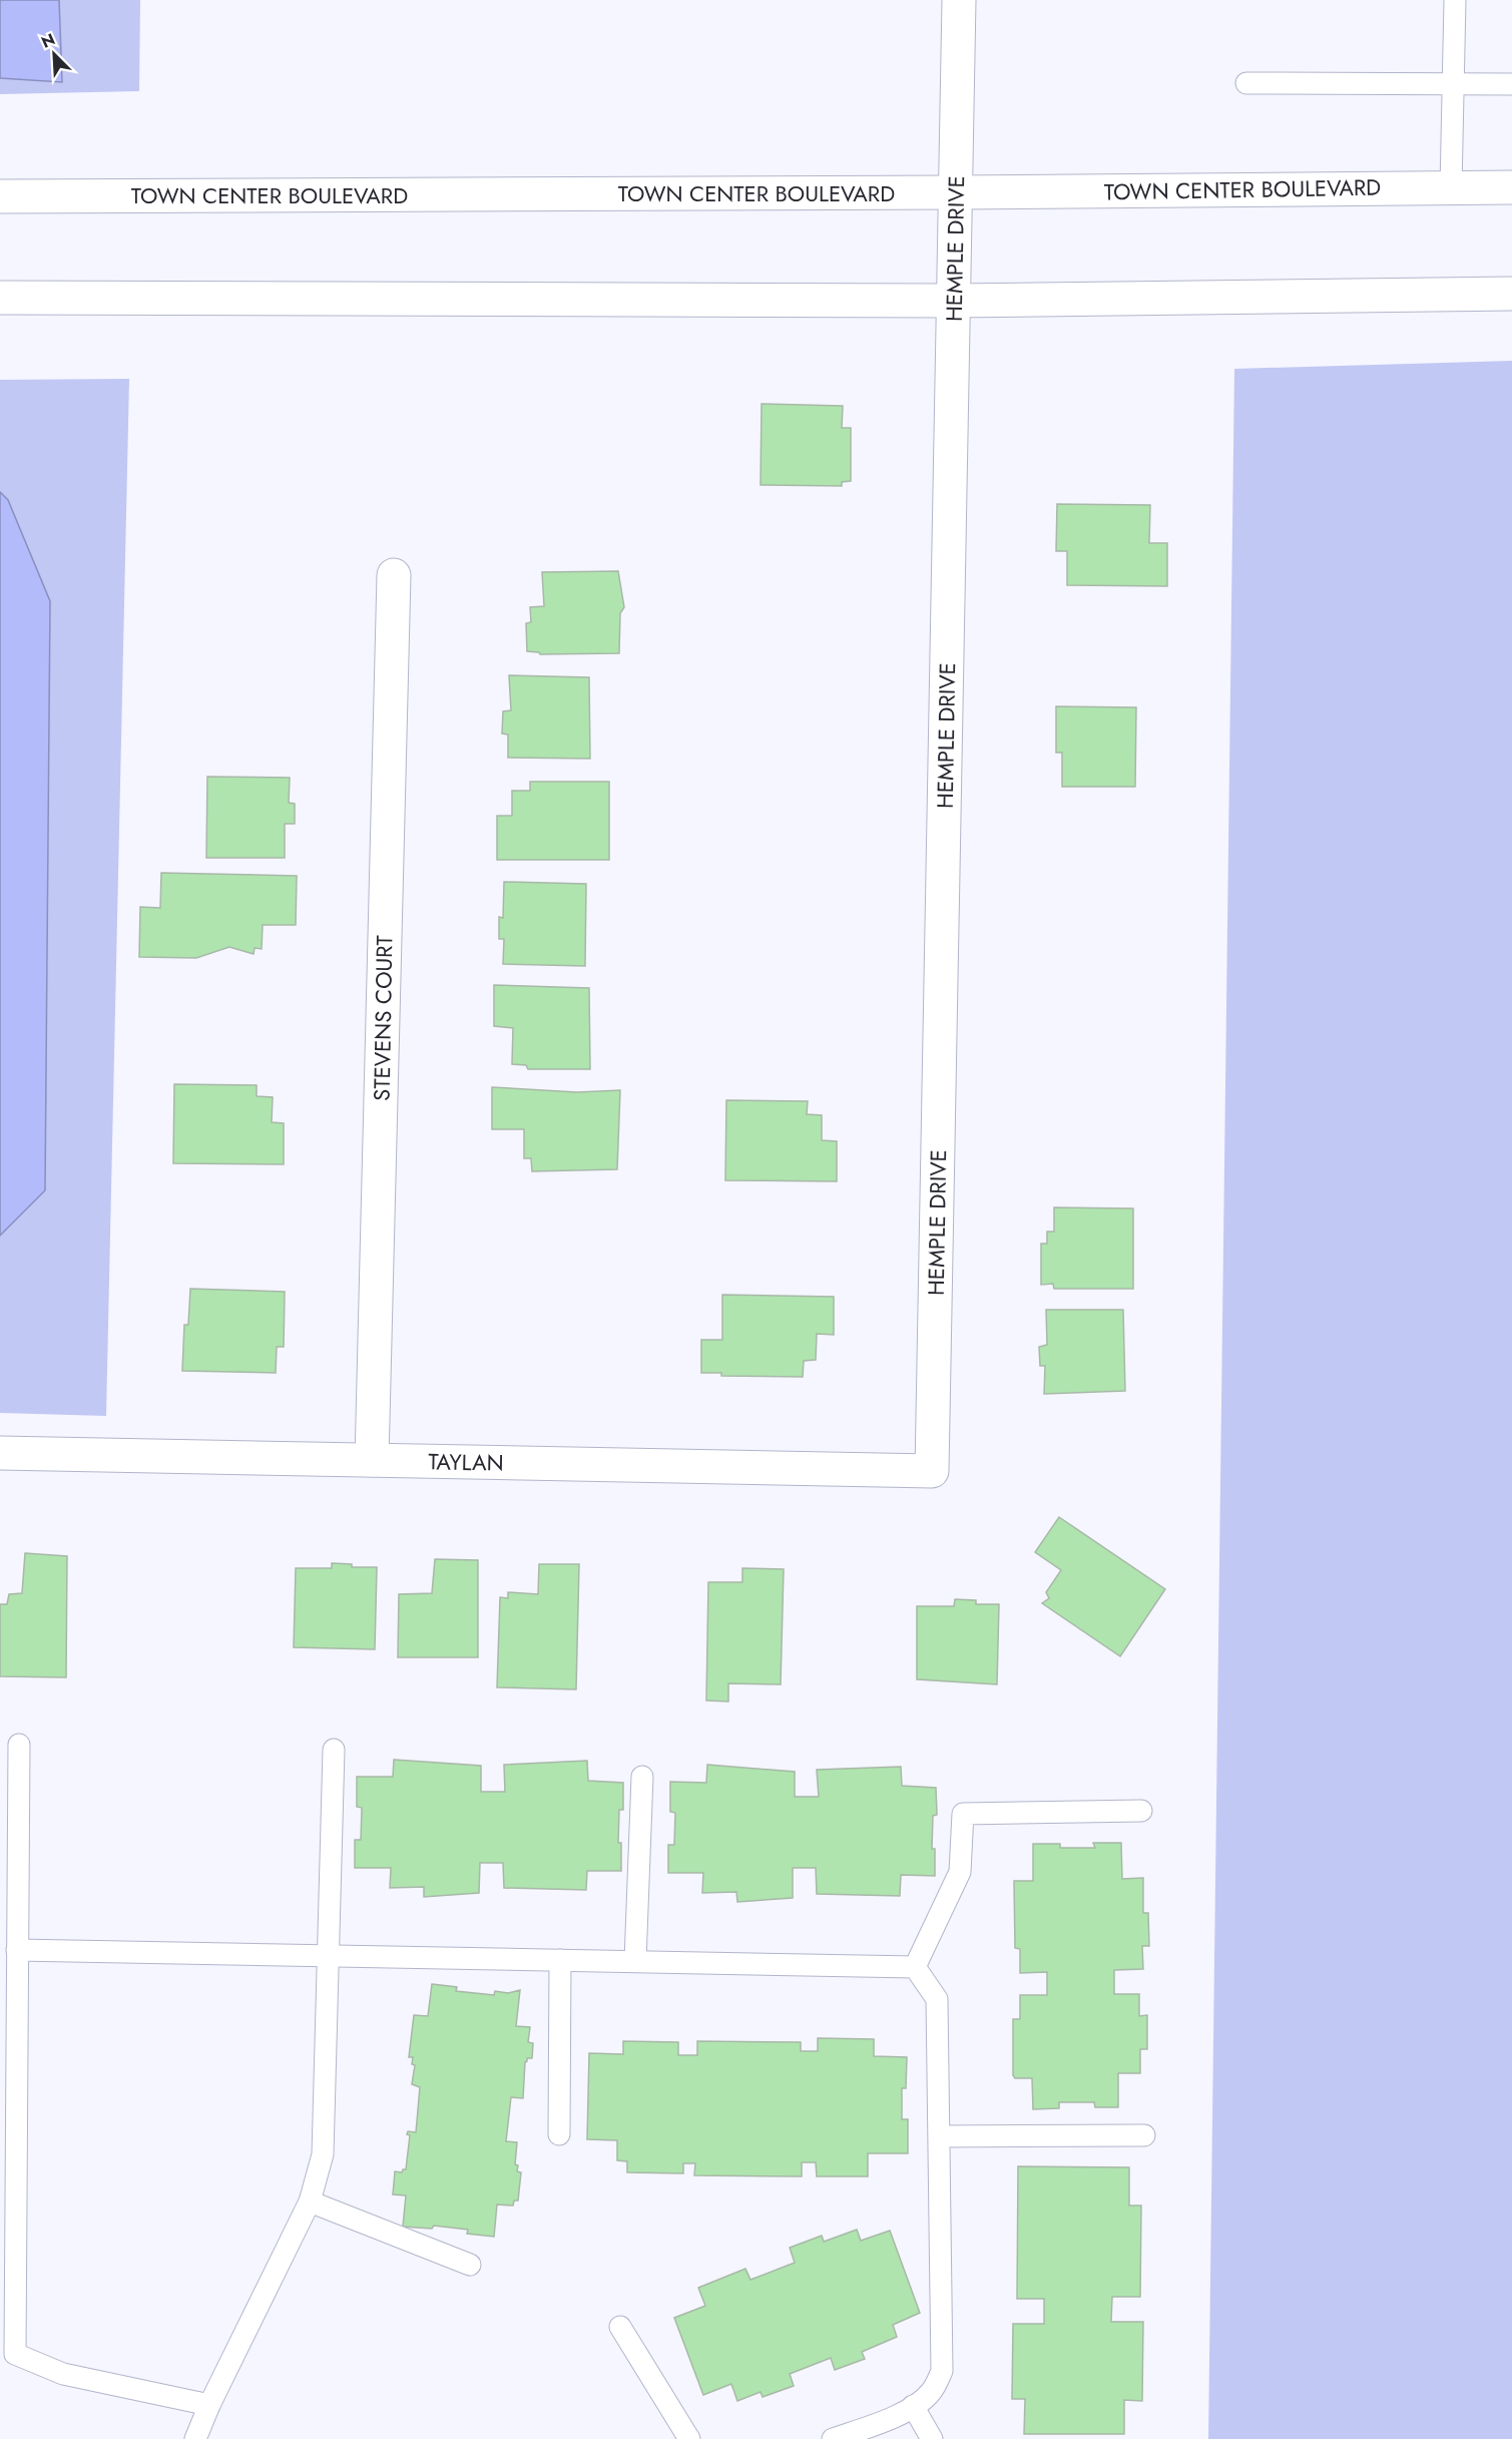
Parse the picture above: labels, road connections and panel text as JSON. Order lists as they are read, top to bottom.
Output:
{
  "streets": {
    "street": [
      "TOWN CENTER BOULEVARD",
      "HEMPLE DRIVE",
      "STEVENS COURT",
      "TAYLAN"
    ]
  },
  "crossings": [
    ["TOWN CENTER BOULEVARD", "HEMPLE DRIVE"],
    ["HEMPLE DRIVE", "TAYLAN"],
    ["STEVENS COURT", "TAYLAN"]
  ],
  "north": "top left"
}
